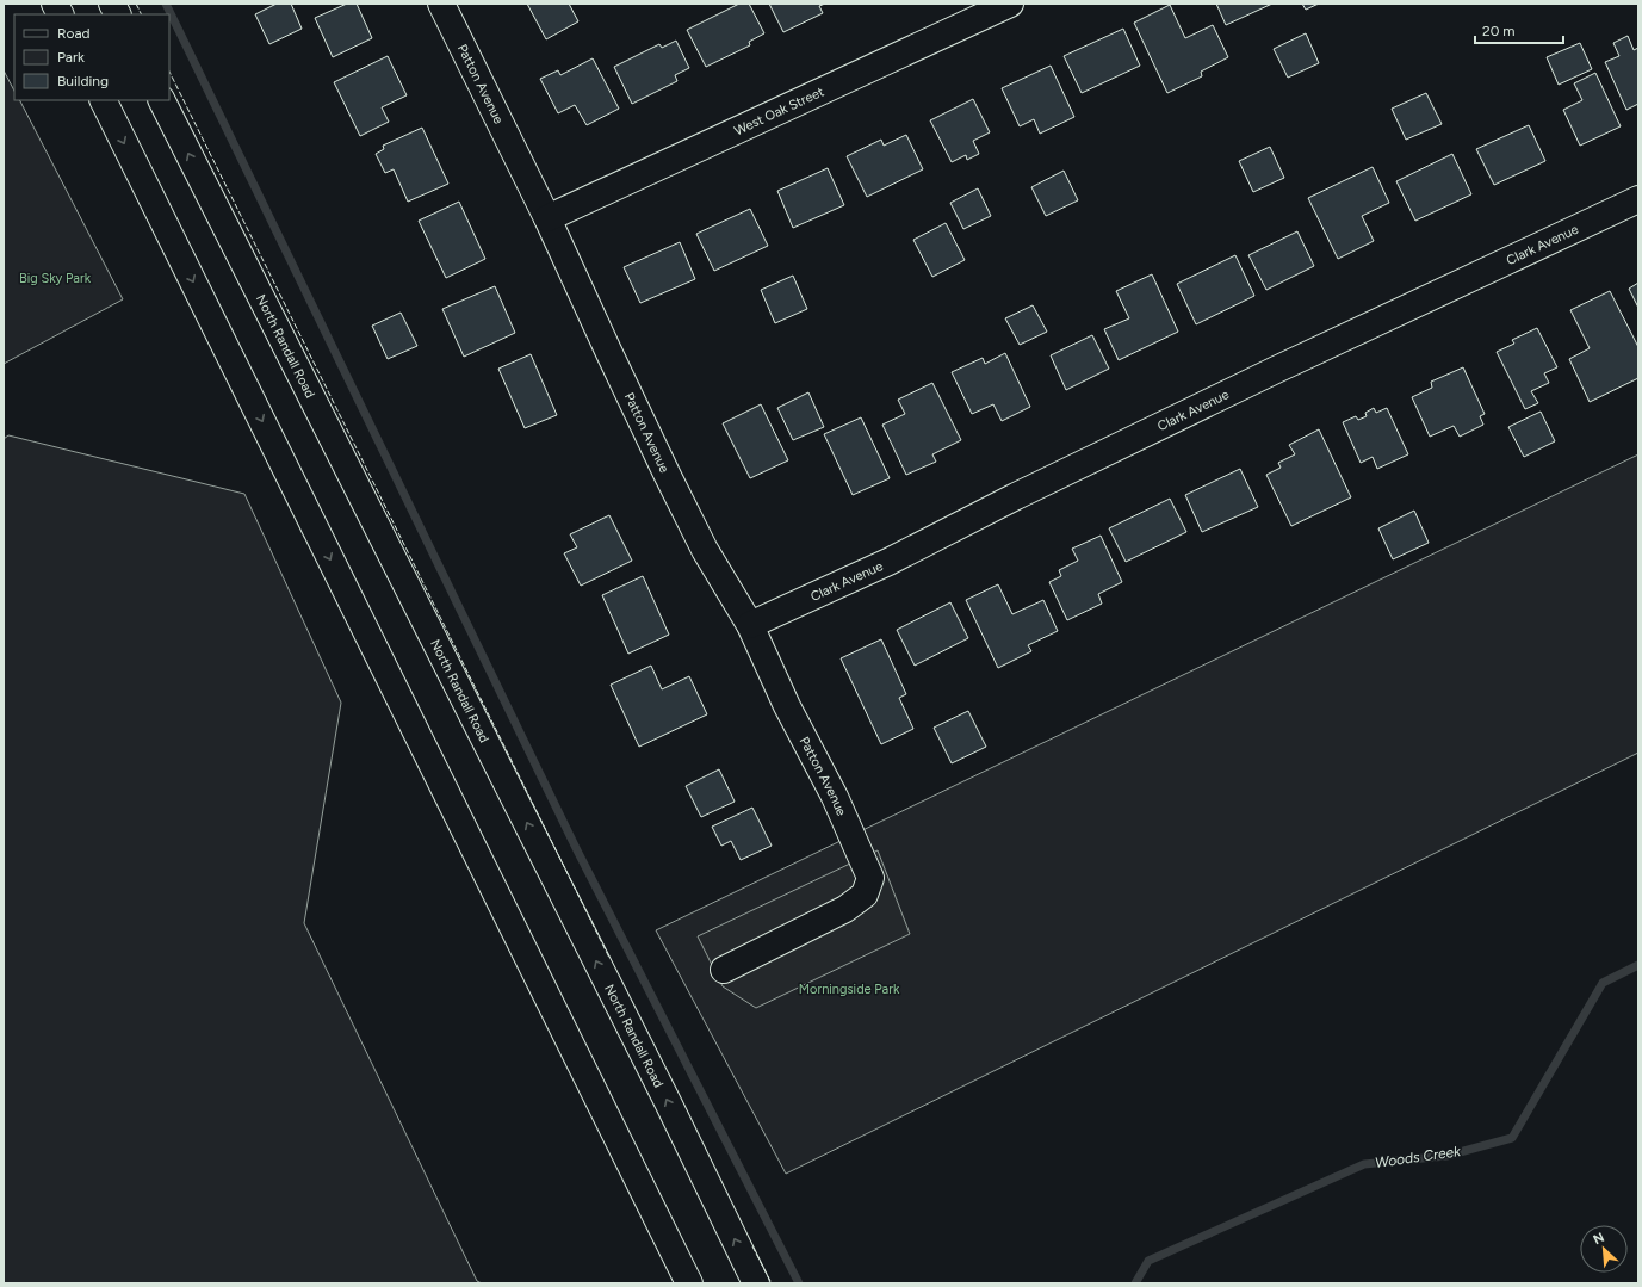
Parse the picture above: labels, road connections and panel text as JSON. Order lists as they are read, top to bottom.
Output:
{
  "streets": {
    "main road": [
      "Patton Avenue",
      "West Oak Street",
      "Clark Avenue",
      "North Randall Road"
    ]
  },
  "crossings": [
    ["Patton Avenue", "West Oak Street"],
    ["Patton Avenue", "Clark Avenue"]
  ],
  "water": ["Woods Creek"],
  "parks": ["Big Sky Park", "Morningside Park"],
  "legend": ["Road", "Park", "Building"],
  "scale_bar": "20 m",
  "north": "top left"
}
